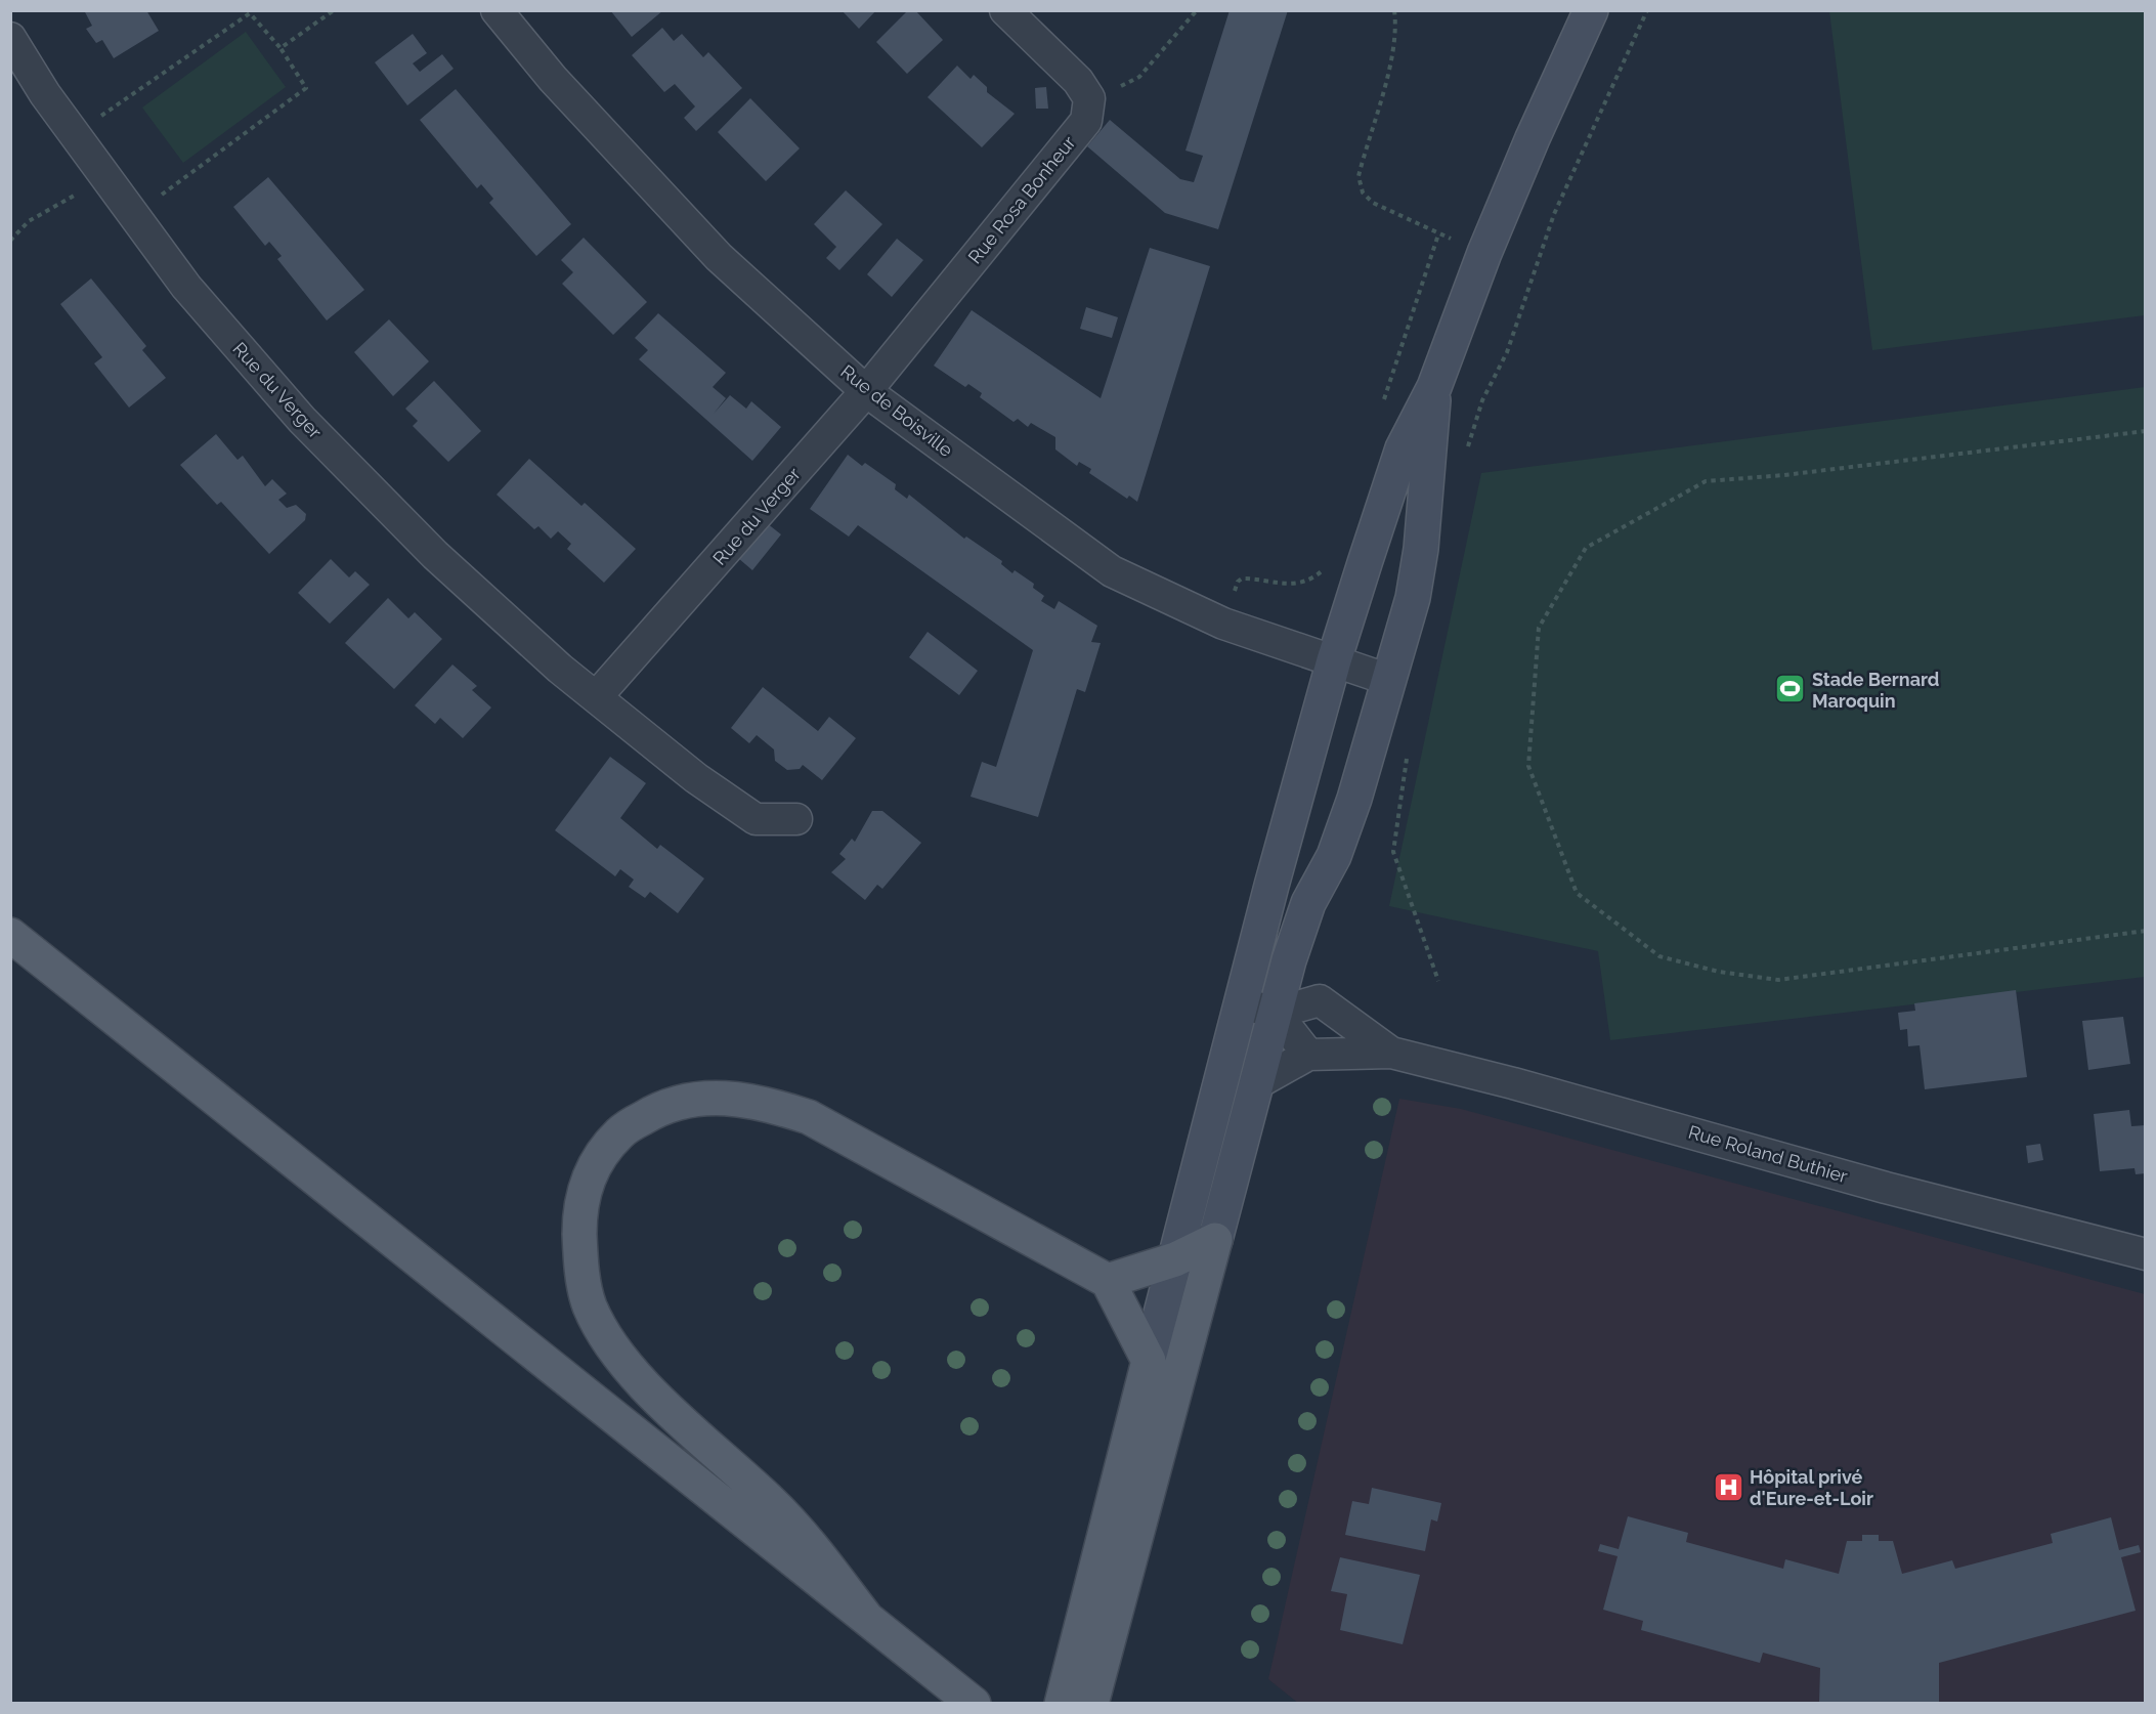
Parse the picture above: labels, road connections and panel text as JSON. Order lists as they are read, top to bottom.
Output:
{
  "streets": {
    "street": [
      "Rue Rosa Bonheur",
      "Rue du Verger",
      "Rue de Boisville",
      "Rue Roland Buthier"
    ]
  },
  "crossings": [
    ["Rue Rosa Bonheur", "Rue du Verger"],
    ["Rue Rosa Bonheur", "Rue de Boisville"],
    ["Rue du Verger", "Rue de Boisville"]
  ],
  "places": {
    "sports": ["Stade Bernard Maroquin"],
    "hospital": ["Hôpital privé d'Eure-et-Loir"]
  }
}
